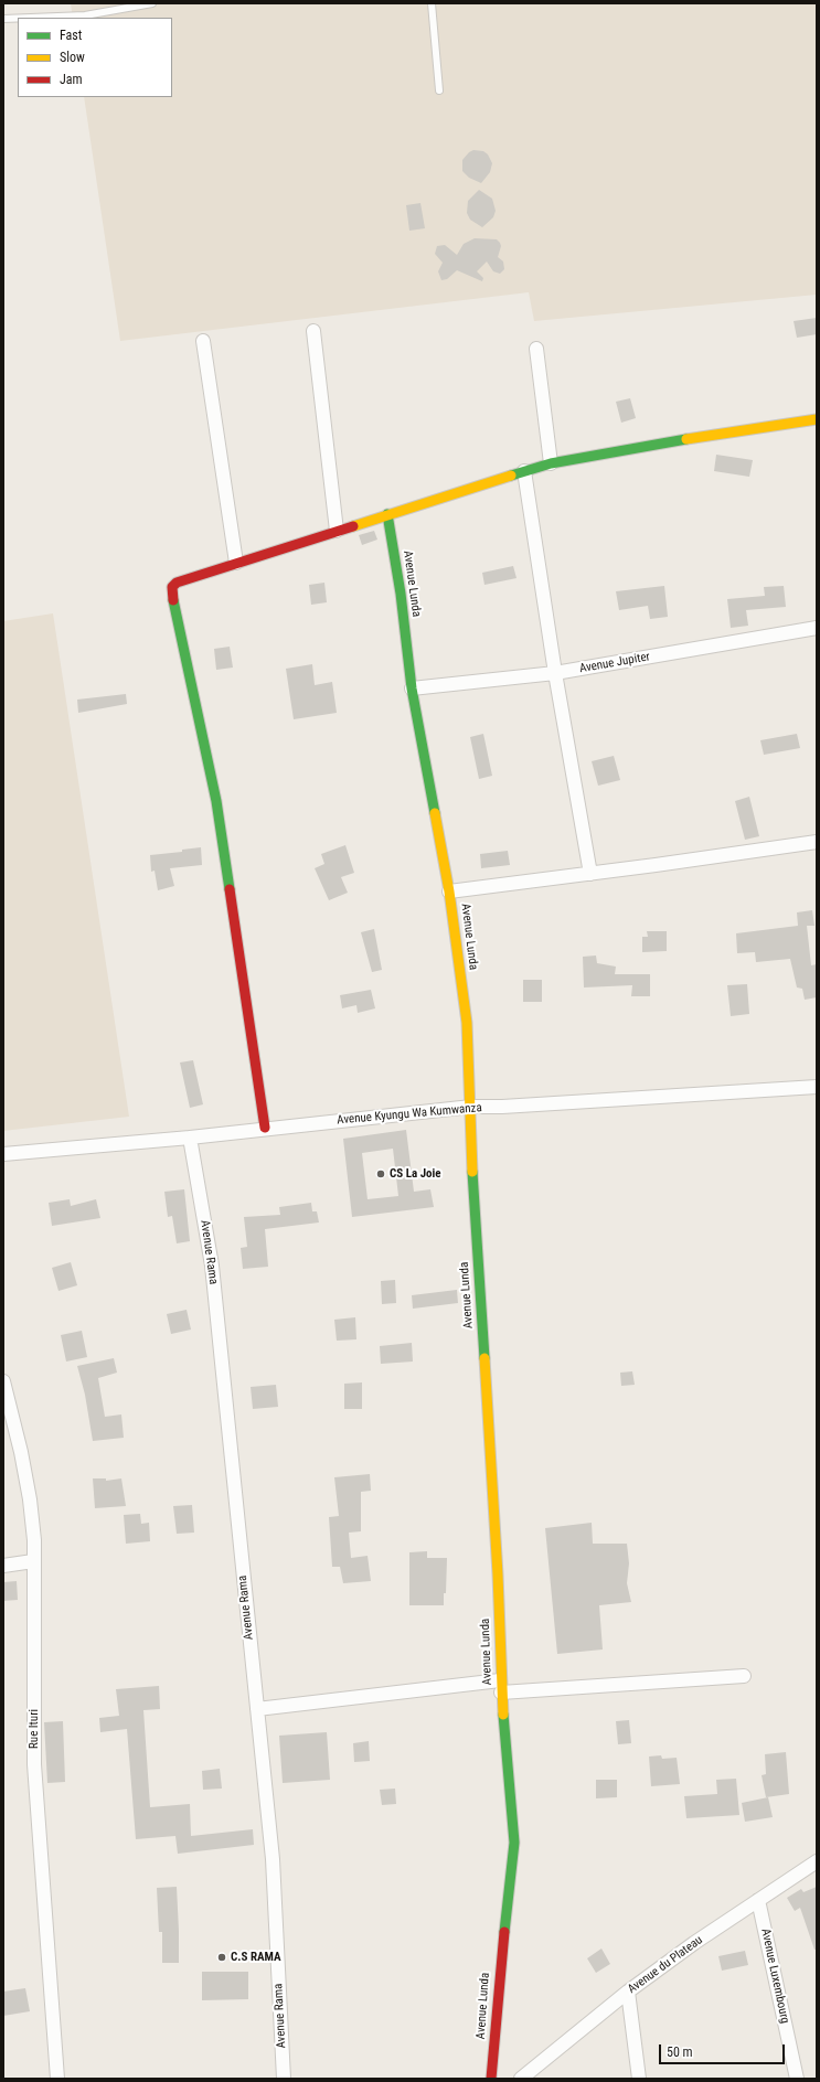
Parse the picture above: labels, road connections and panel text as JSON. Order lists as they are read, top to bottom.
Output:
{
  "streets": {
    "street": [
      "Avenue Lunda",
      "Avenue Jupiter",
      "Avenue Kyungu Wa Kumwanza",
      "Avenue Rama",
      "Rue Ituri",
      "Avenue du Plateau",
      "Avenue Luxembourg"
    ]
  },
  "crossings": [
    ["Avenue Lunda", "Avenue Jupiter"],
    ["Avenue Lunda", "Avenue Kyungu Wa Kumwanza"],
    ["Avenue Kyungu Wa Kumwanza", "Avenue Rama"],
    ["Avenue du Plateau", "Avenue Luxembourg"]
  ],
  "places": ["CS La Joie", "C.S RAMA"],
  "legend": ["Fast", "Slow", "Jam"],
  "scale_bar": "50 m"
}
